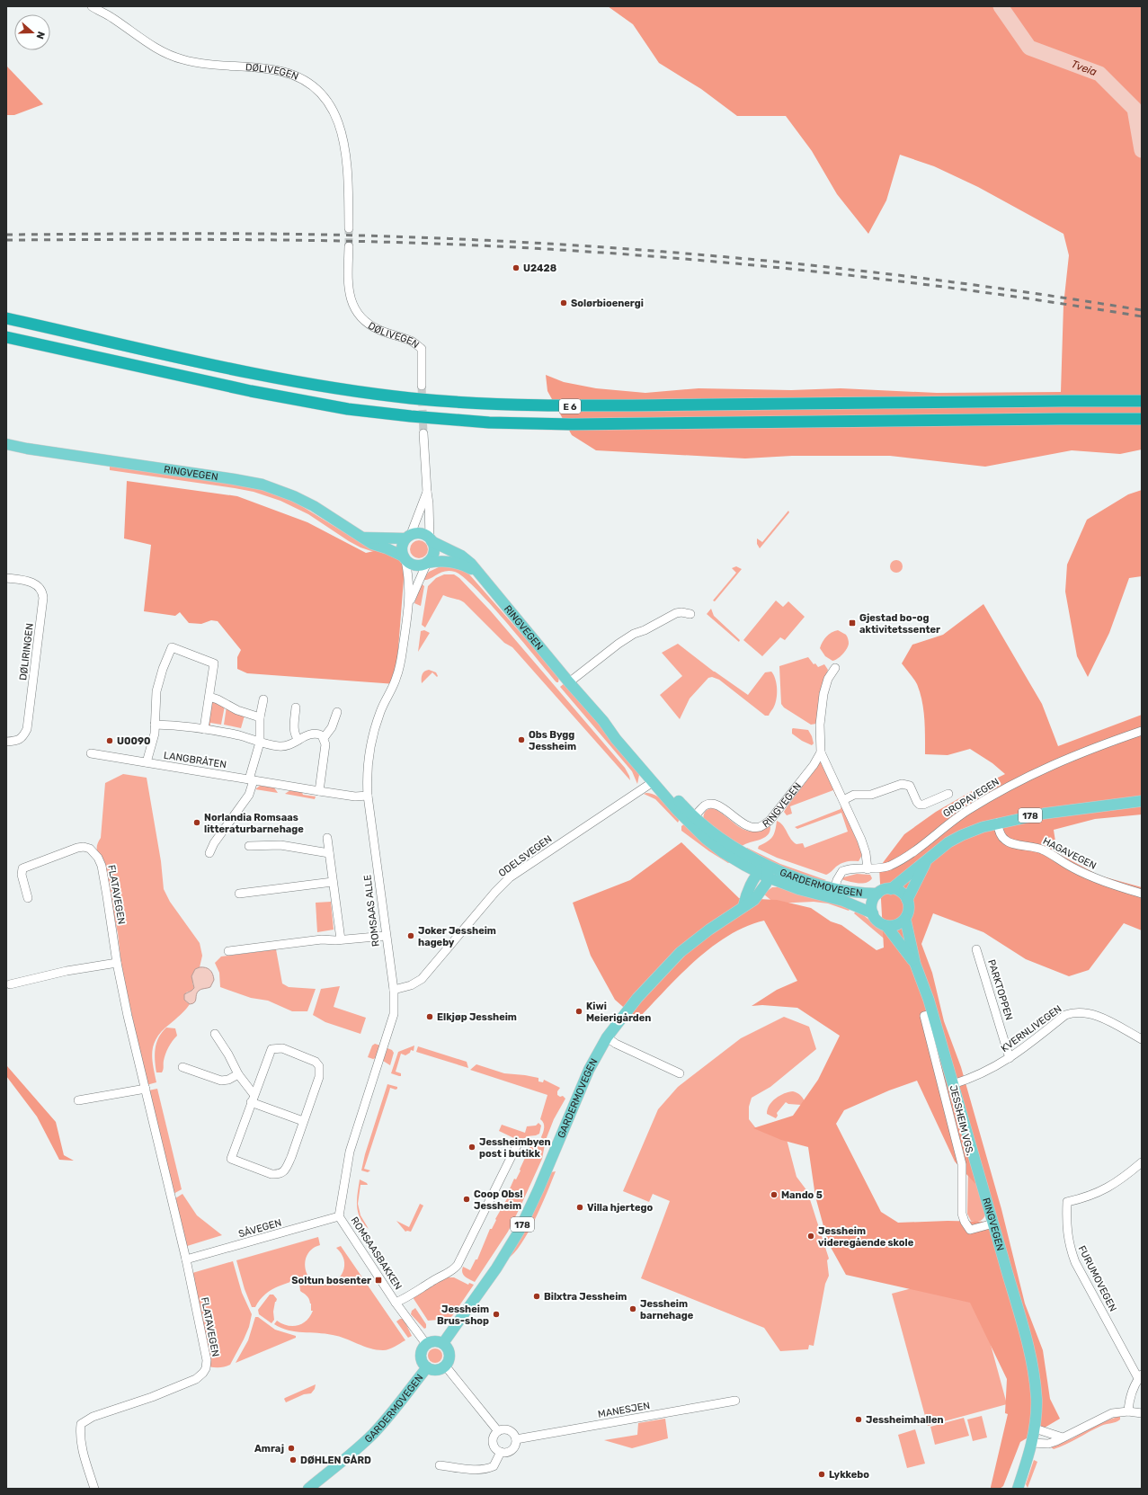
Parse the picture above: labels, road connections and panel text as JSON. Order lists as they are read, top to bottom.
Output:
{
  "streets": {
    "highway": ["E 6"],
    "main road": ["RINGVEGEN", "178", "GARDERMOVEGEN"],
    "street": [
      "DØLIVEGEN",
      "DØLIRINGEN",
      "LANGBRÅTEN",
      "GROPAVEGEN",
      "HAGAVEGEN",
      "ODELSVEGEN",
      "FLATAVEGEN",
      "ROMSAAS ALLE",
      "PARKTOPPEN",
      "KVERNLIVEGEN",
      "JESSHEIM VGS.",
      "SÅVEGEN",
      "ROMSAASBAKKEN",
      "FURUMOVEGEN",
      "MANESJEN"
    ]
  },
  "crossings": [
    ["RINGVEGEN", "ODELSVEGEN"],
    ["RINGVEGEN", "GARDERMOVEGEN"],
    ["RINGVEGEN", "ROMSAAS ALLE"],
    ["RINGVEGEN", "KVERNLIVEGEN"],
    ["RINGVEGEN", "JESSHEIM VGS."],
    ["LANGBRÅTEN", "ROMSAAS ALLE"],
    ["GROPAVEGEN", "GARDERMOVEGEN"],
    ["HAGAVEGEN", "GARDERMOVEGEN"],
    ["ODELSVEGEN", "ROMSAAS ALLE"],
    ["GARDERMOVEGEN", "ROMSAASBAKKEN"],
    ["FLATAVEGEN", "SÅVEGEN"],
    ["ROMSAAS ALLE", "SÅVEGEN"],
    ["ROMSAAS ALLE", "ROMSAASBAKKEN"],
    ["PARKTOPPEN", "KVERNLIVEGEN"],
    ["SÅVEGEN", "ROMSAASBAKKEN"]
  ],
  "water": ["Tveia"],
  "places": {
    "other": [
      "U2428",
      "Solørbioenergi",
      "Obs Bygg Jessheim",
      "U0090",
      "Norlandia Romsaas litteraturbarnehage",
      "Joker Jessheim hageby",
      "Kiwi Meierigården",
      "Elkjøp Jessheim",
      "Jessheimbyen post i butikk",
      "Mando 5",
      "Coop Obs! Jessheim",
      "Villa hjertego",
      "Jessheim videregående skole",
      "Bilxtra Jessheim",
      "Jessheim barnehage",
      "Jessheim Brus-shop",
      "Jessheimhallen",
      "Amraj",
      "DØHLEN GÅRD",
      "Lykkebo"
    ],
    "transit": ["Gjestad bo-og aktivitetssenter", "Soltun bosenter"]
  },
  "north": "right"
}
